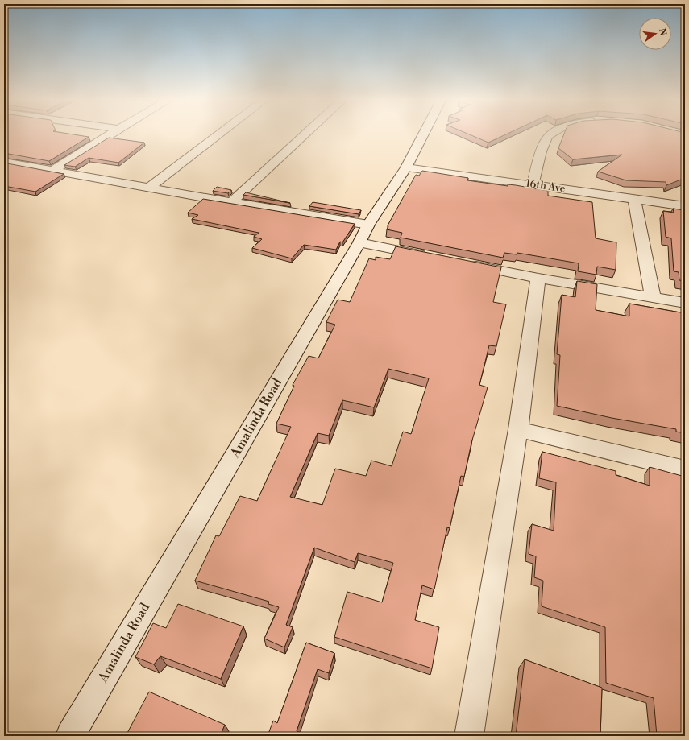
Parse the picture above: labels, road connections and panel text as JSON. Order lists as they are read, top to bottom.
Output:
{
  "streets": {
    "street": ["16th Ave", "Amalinda Road"]
  },
  "crossings": [
    ["16th Ave", "Amalinda Road"]
  ],
  "north": "right"
}
